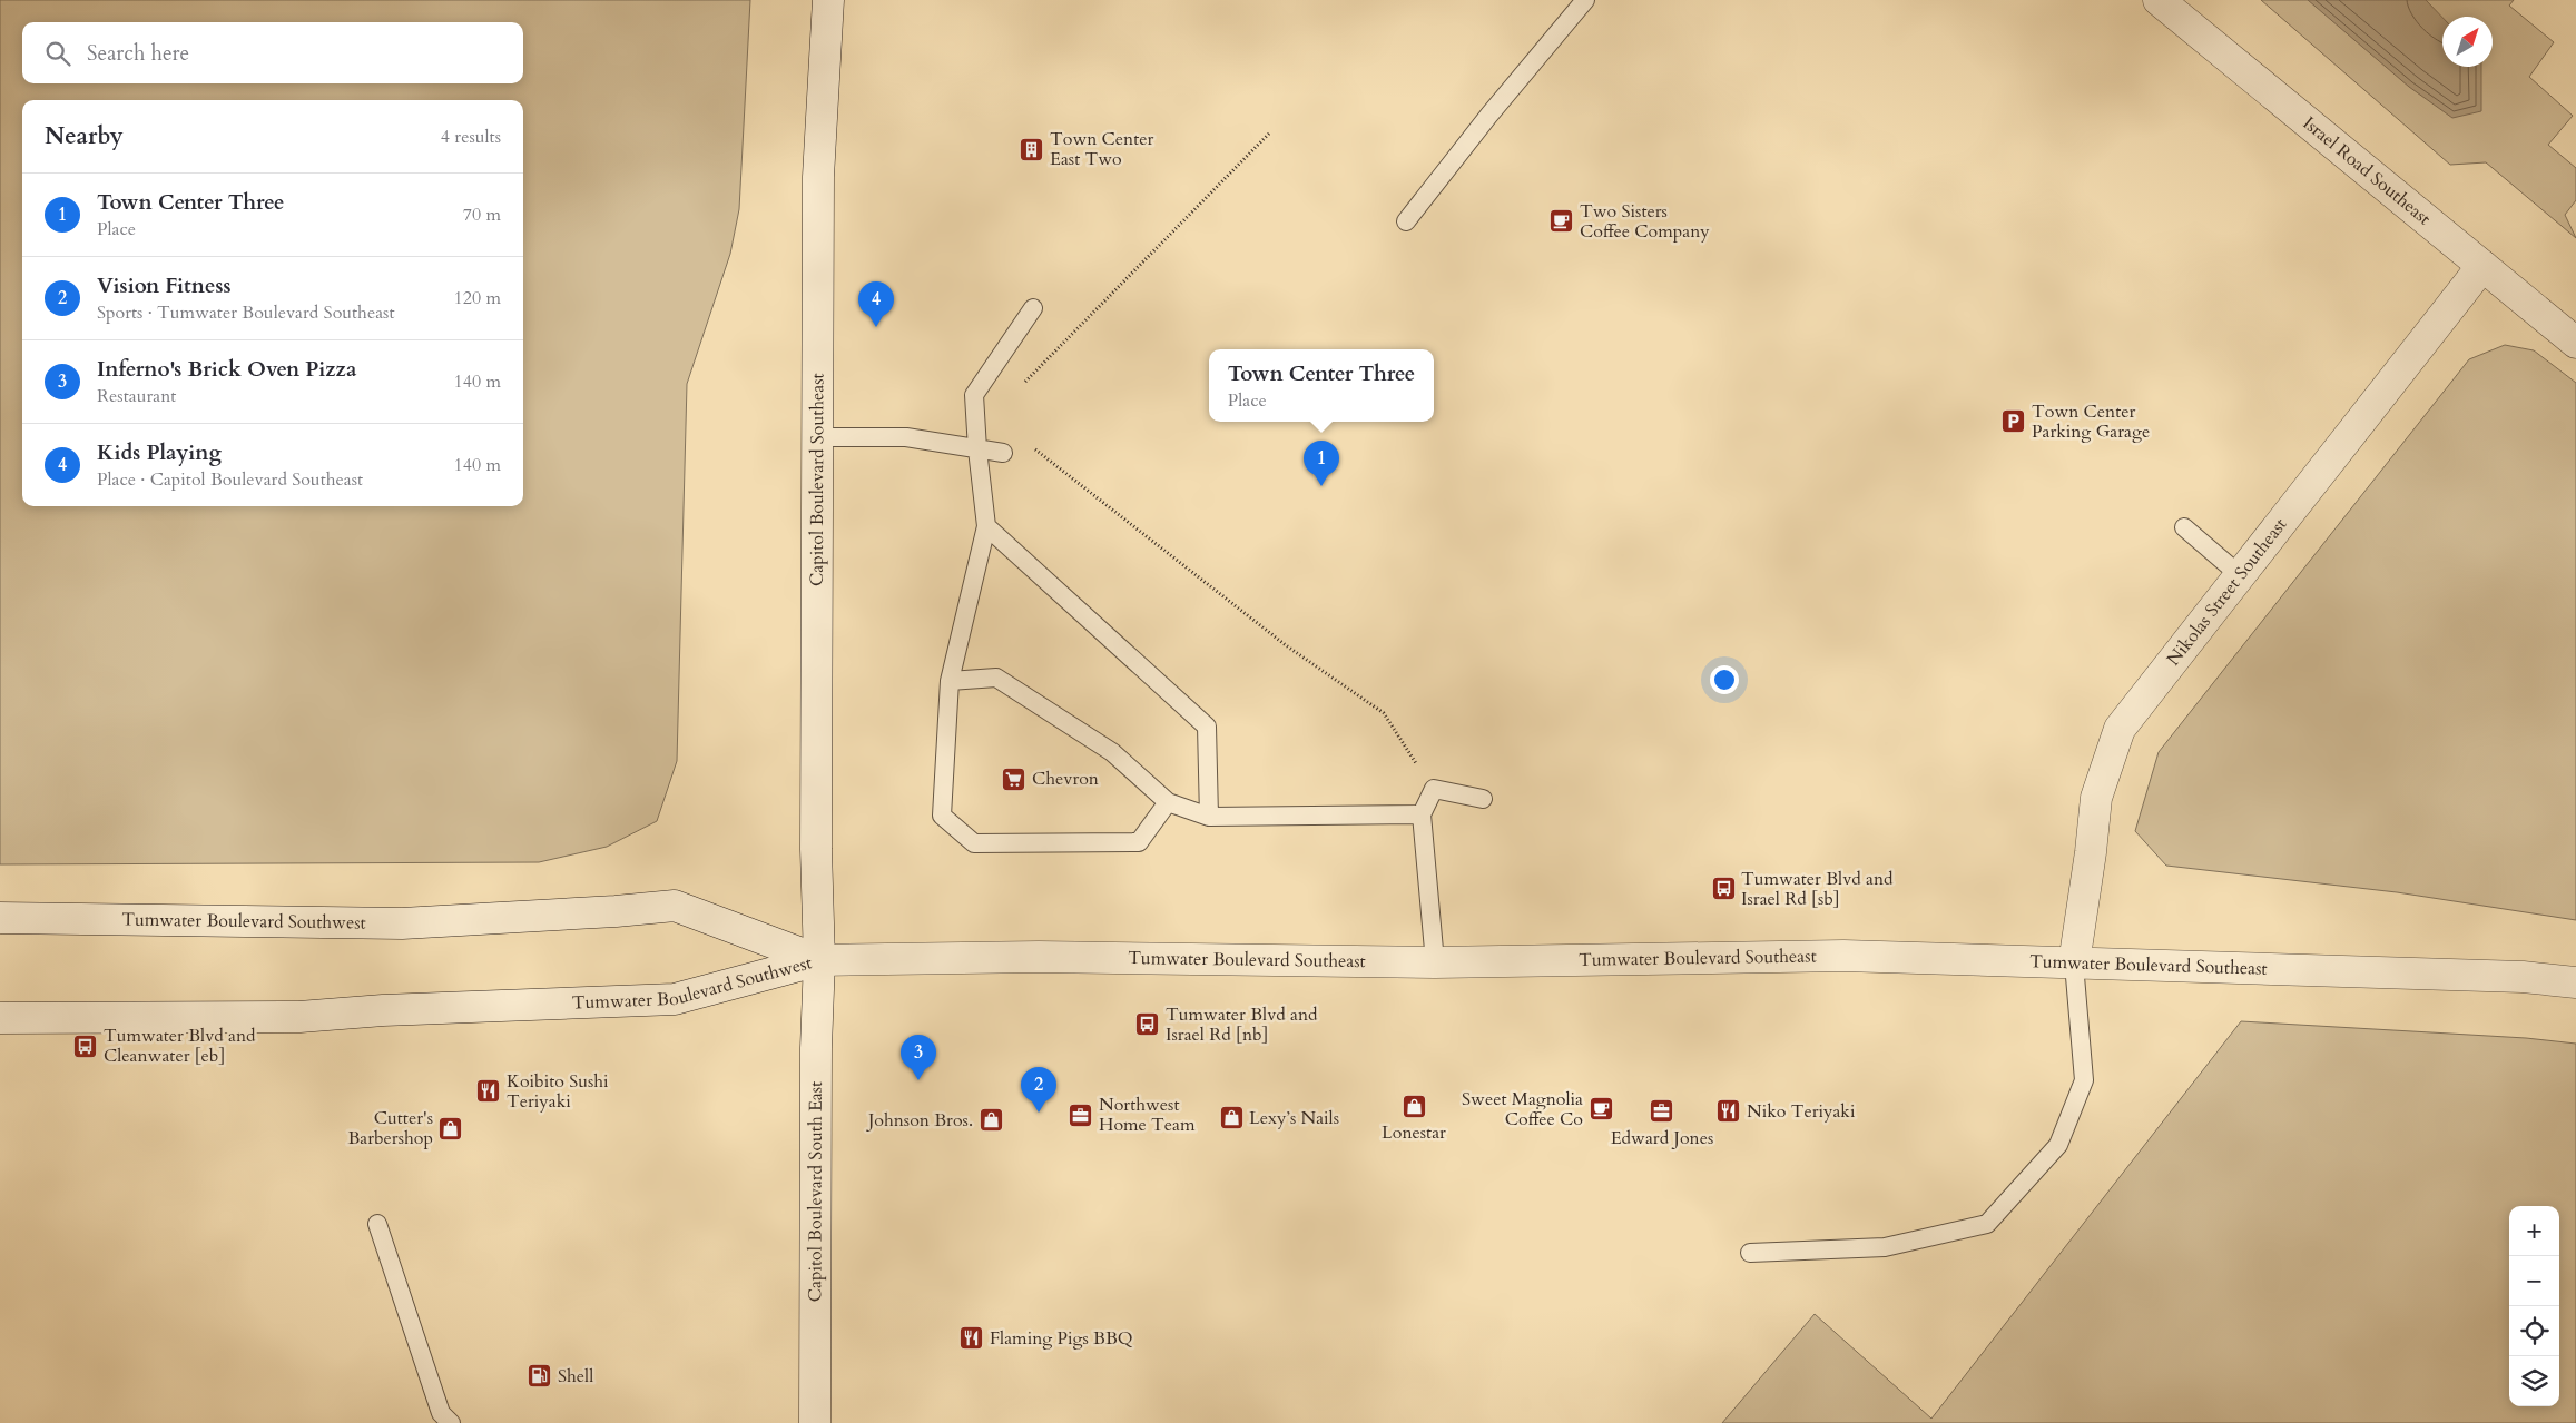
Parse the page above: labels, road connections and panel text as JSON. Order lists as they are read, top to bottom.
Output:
{
  "streets": {
    "street": [
      "Israel Road Southeast",
      "Capitol Boulevard Southeast",
      "Nikolas Street Southeast",
      "Tumwater Boulevard Southwest",
      "Tumwater Boulevard Southeast",
      "Capitol Boulevard South East"
    ]
  },
  "crossings": [
    ["Israel Road Southeast", "Nikolas Street Southeast"],
    ["Capitol Boulevard Southeast", "Tumwater Boulevard Southwest"],
    ["Capitol Boulevard Southeast", "Tumwater Boulevard Southeast"],
    ["Capitol Boulevard Southeast", "Capitol Boulevard South East"],
    ["Nikolas Street Southeast", "Tumwater Boulevard Southeast"],
    ["Tumwater Boulevard Southwest", "Tumwater Boulevard Southeast"],
    ["Tumwater Boulevard Southwest", "Capitol Boulevard South East"],
    ["Tumwater Boulevard Southeast", "Capitol Boulevard South East"]
  ],
  "places": {
    "building": ["Town Center East Two"],
    "cafe": ["Two Sisters Coffee Company", "Sweet Magnolia Coffee Co"],
    "parking": ["Town Center Parking Garage"],
    "supermarket": ["Chevron"],
    "bus stop": ["Tumwater Blvd and Israel Rd [sb]", "Tumwater Blvd and Israel Rd [nb]", "Tumwater Blvd and Cleanwater [eb]"],
    "restaurant": ["Koibito Sushi Teriyaki", "Niko Teriyaki", "Flaming Pigs BBQ"],
    "shop": [
      "Lonestar",
      "Lexy’s Nails",
      "Johnson Bros.",
      "Cutter's Barbershop"
    ],
    "office": ["Edward Jones", "Northwest Home Team"],
    "fuel station": ["Shell"]
  },
  "north": "top right",
  "page": {
    "search": "Search here",
    "heading": ["Nearby", "4 results"],
    "list": [
      {
        "mark": "1",
        "name": "Town Center Three",
        "note": "Place",
        "value": "70 m"
      },
      {
        "mark": "2",
        "name": "Vision Fitness",
        "note": "Sports · Tumwater Boulevard Southeast",
        "value": "120 m"
      },
      {
        "mark": "3",
        "name": "Inferno's Brick Oven Pizza",
        "note": "Restaurant",
        "value": "140 m"
      },
      {
        "mark": "4",
        "name": "Kids Playing",
        "note": "Place · Capitol Boulevard Southeast",
        "value": "140 m"
      }
    ],
    "pins": [
      "4",
      "1",
      "3",
      "2"
    ],
    "popup": ["Town Center Three", "Place"],
    "map_buttons": ["+", "−"]
  }
}
